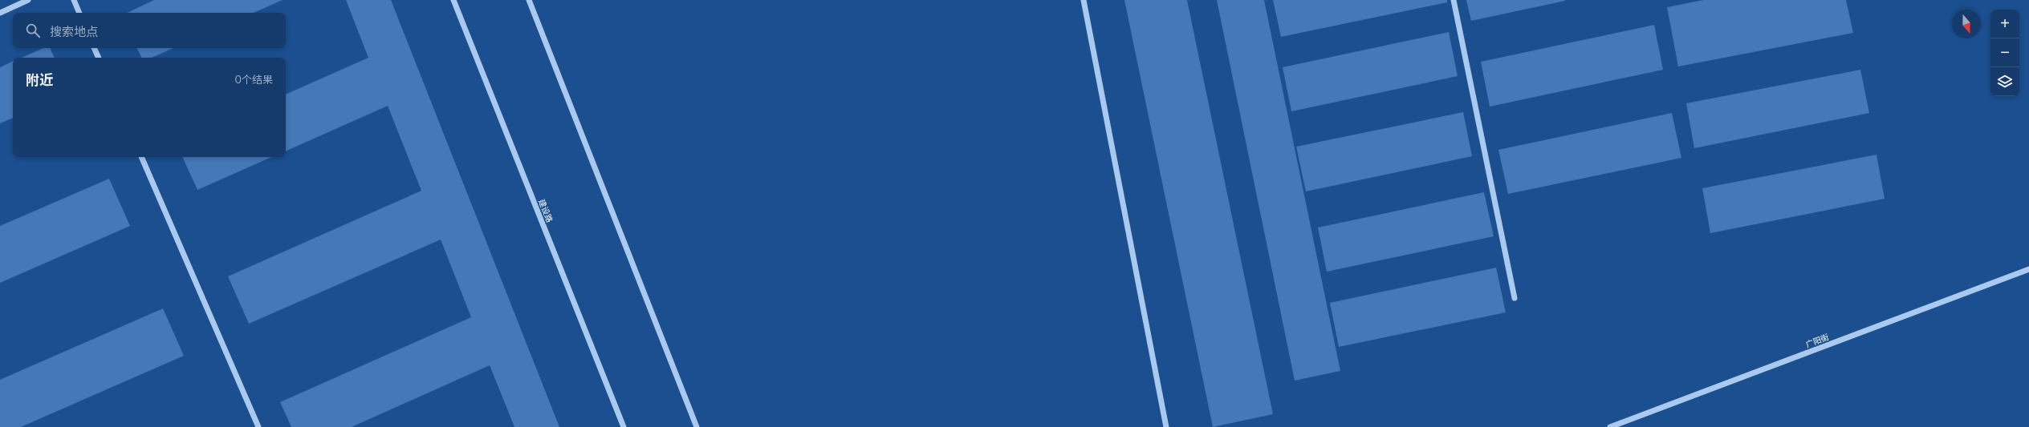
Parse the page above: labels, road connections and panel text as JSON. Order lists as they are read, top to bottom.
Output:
{
  "streets": {
    "street": ["建设路", "广阳街"]
  },
  "north": "bottom",
  "page": {
    "map_buttons": ["+", "−"],
    "search": "搜索地点",
    "heading": ["附近", "0个结果"]
  }
}
